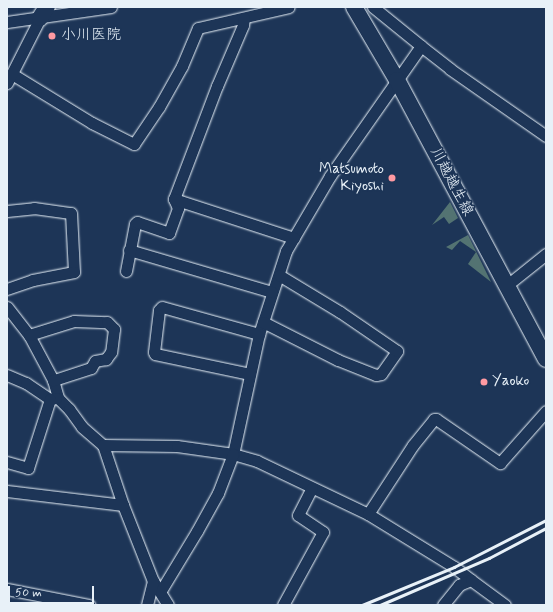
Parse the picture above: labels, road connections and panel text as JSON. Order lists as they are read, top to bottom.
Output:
{
  "streets": {
    "main road": ["川越越生線"]
  },
  "places": ["小川医院", "Matsumoto Kiyoshi", "Yaoko"],
  "scale_bar": "50 m"
}
